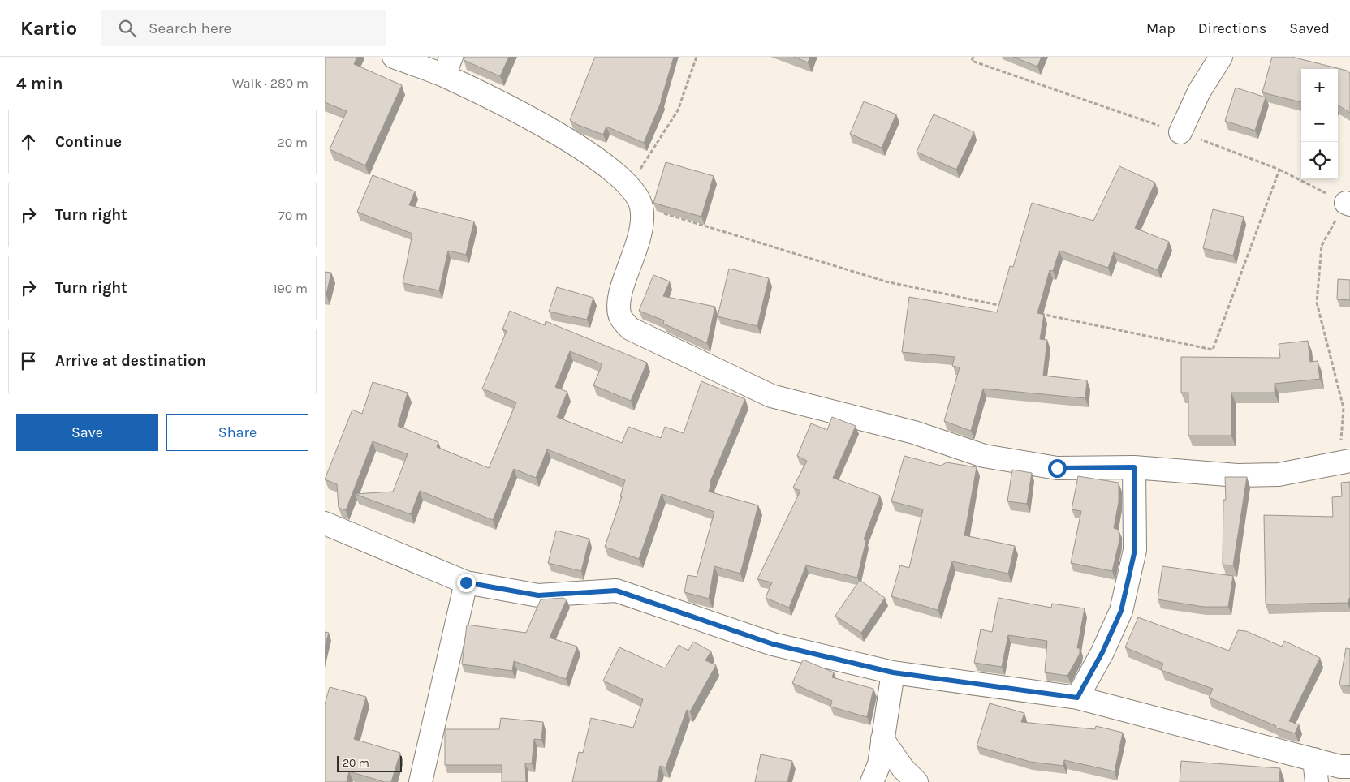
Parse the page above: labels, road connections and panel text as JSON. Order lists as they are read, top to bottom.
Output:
{
  "scale_bar": "20 m",
  "page": {
    "header": "Kartio",
    "search": "Search here",
    "nav": ["Map", "Directions", "Saved"],
    "heading": ["4 min", "Walk · 280 m"],
    "map_buttons": ["+", "−"],
    "list": [
      ["Continue", "20 m"],
      ["Turn right", "70 m"],
      ["Turn right", "190 m"],
      "Arrive at destination"
    ],
    "buttons": ["Save", "Share"],
    "scale": "20 m"
  }
}
